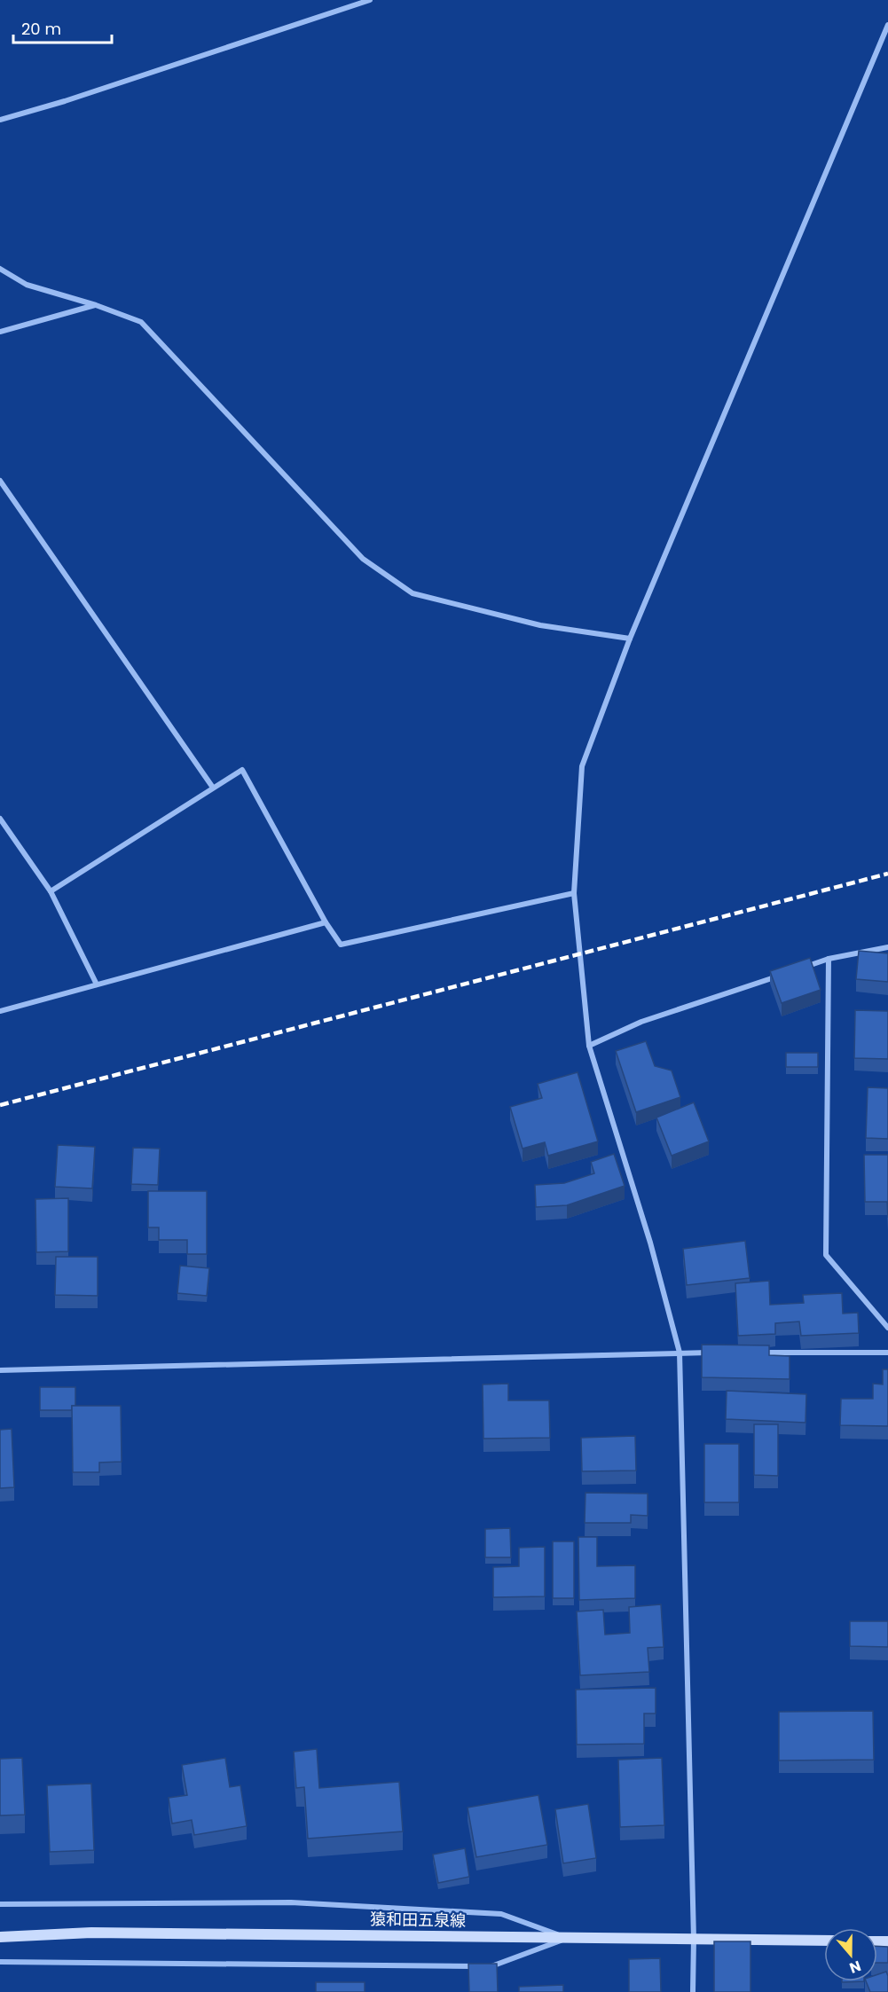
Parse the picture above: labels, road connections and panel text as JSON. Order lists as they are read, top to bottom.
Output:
{
  "streets": {
    "main road": ["猿和田五泉線"]
  },
  "scale_bar": "20 m",
  "north": "bottom"
}
